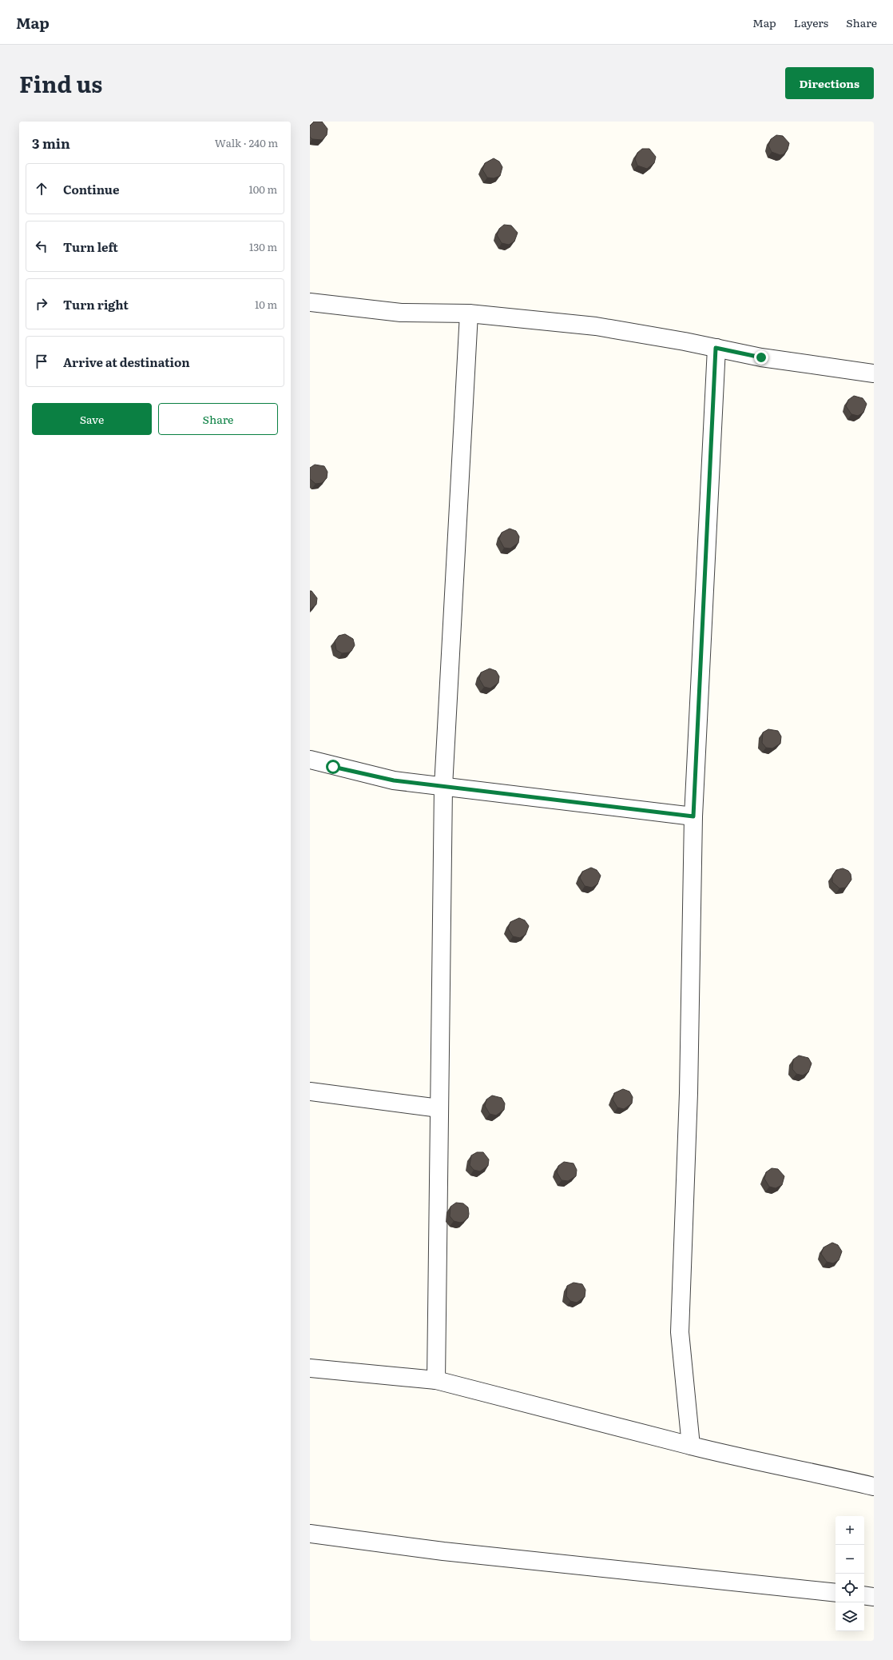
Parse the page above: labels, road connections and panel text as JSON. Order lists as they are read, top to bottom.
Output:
{
  "page": {
    "header": "Map",
    "nav": ["Map", "Layers", "Share"],
    "title": "Find us",
    "buttons": [
      "Directions",
      ["Save", "Share"]
    ],
    "heading": ["3 min", "Walk · 240 m"],
    "list": [
      ["Continue", "100 m"],
      ["Turn left", "130 m"],
      ["Turn right", "10 m"],
      "Arrive at destination"
    ],
    "map_buttons": ["+", "−"]
  }
}
